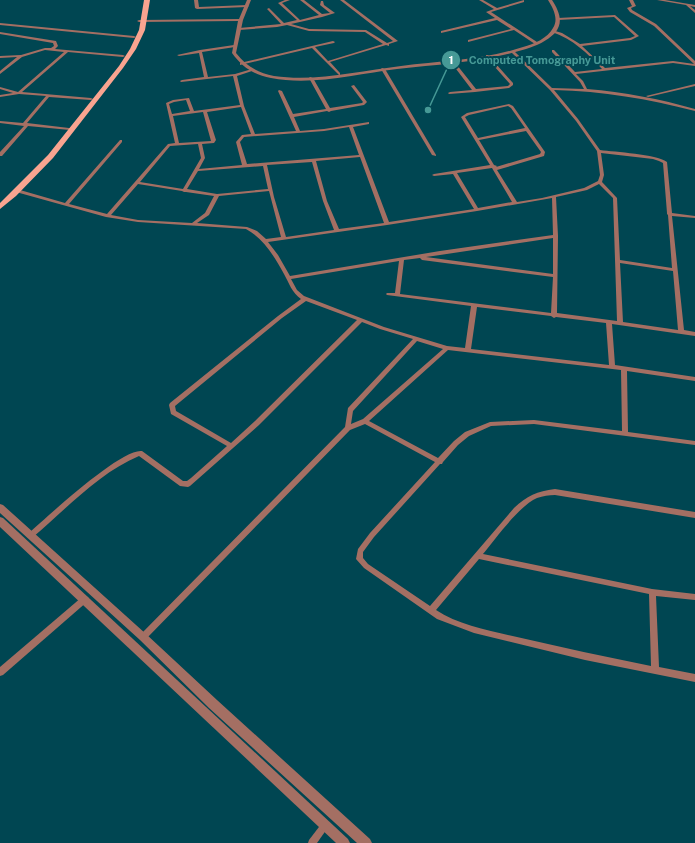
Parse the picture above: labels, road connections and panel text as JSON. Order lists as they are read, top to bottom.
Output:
{
  "places": ["Computed Tomography Unit"]
}
